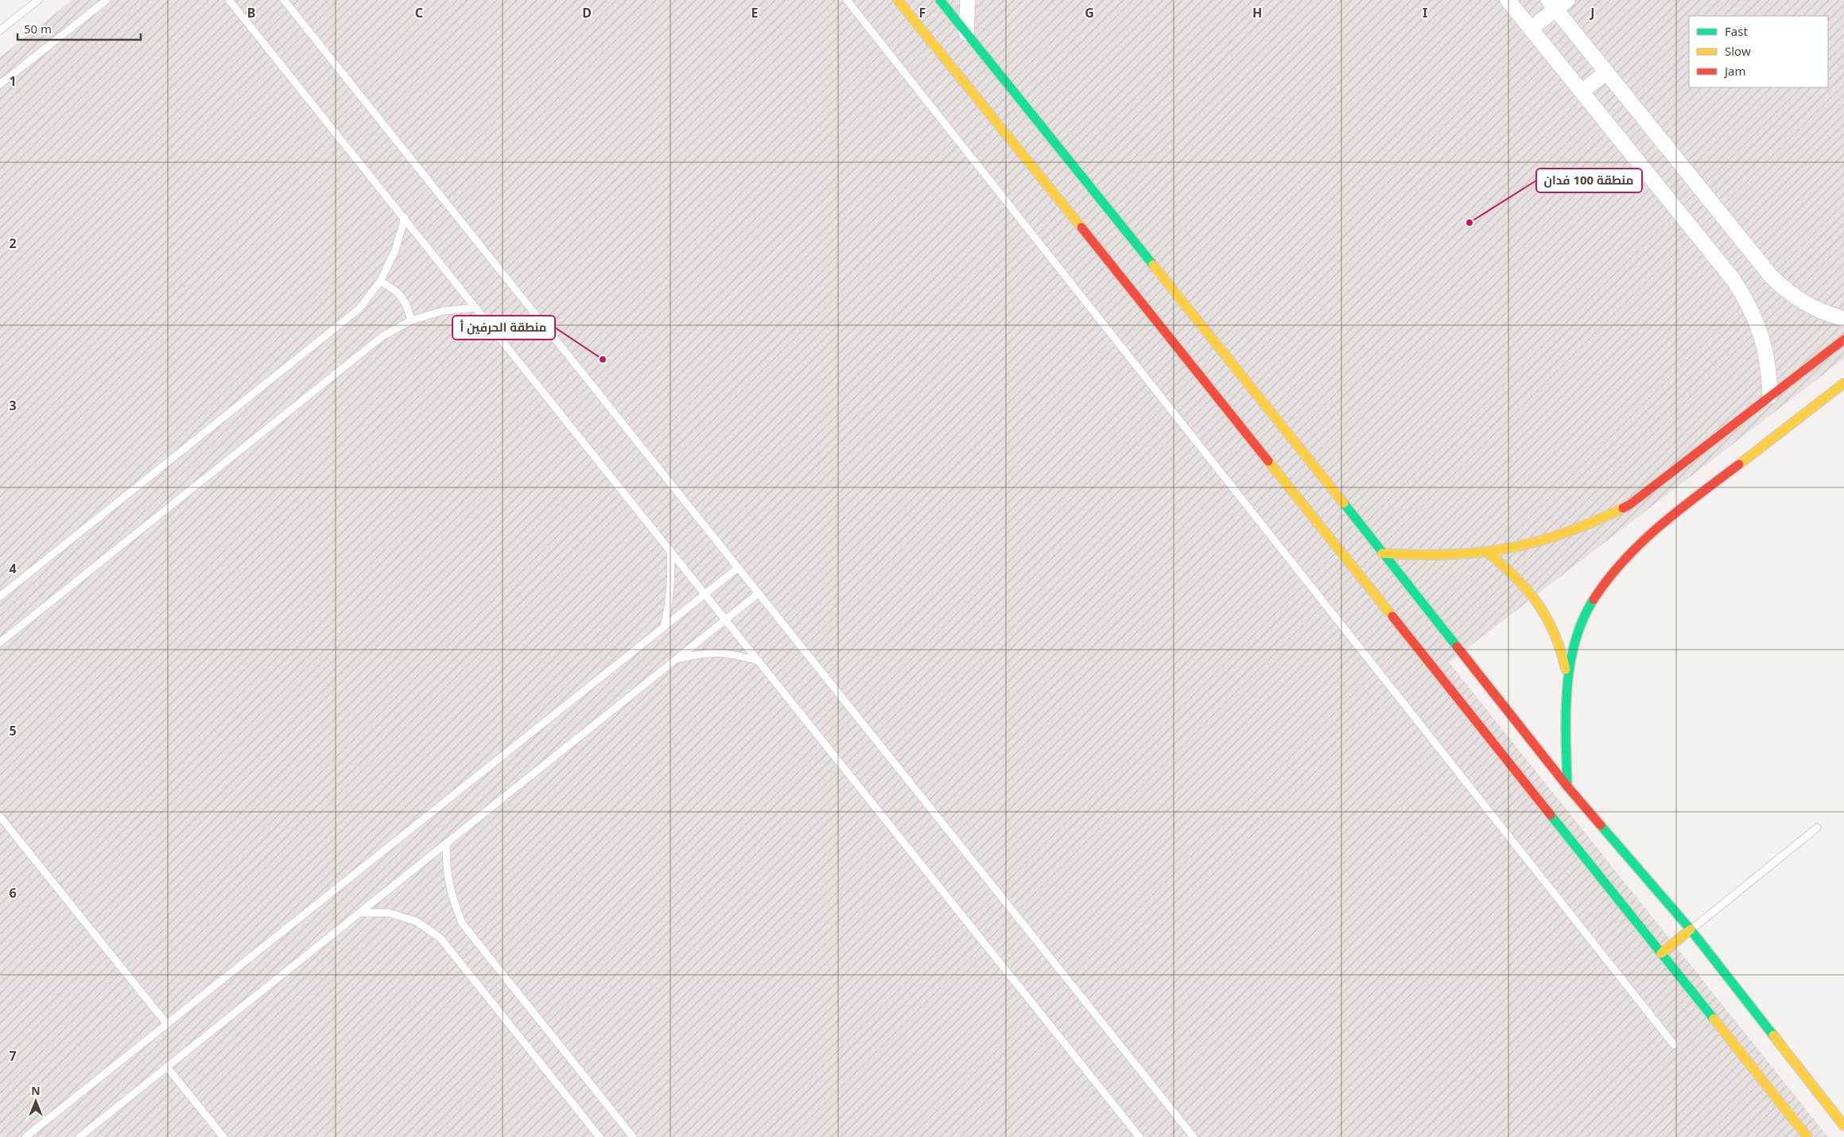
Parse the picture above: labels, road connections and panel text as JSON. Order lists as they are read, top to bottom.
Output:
{
  "places": ["منطقة 100 فدان", "منطقة الحرفين أ"],
  "legend": ["Fast", "Slow", "Jam"],
  "scale_bar": "50 m",
  "north": "top",
  "grid": {
    "columns": [
      "B",
      "C",
      "D",
      "E",
      "F",
      "G",
      "H",
      "I",
      "J"
    ],
    "rows": [
      "1",
      "2",
      "3",
      "4",
      "5",
      "6",
      "7"
    ]
  }
}
